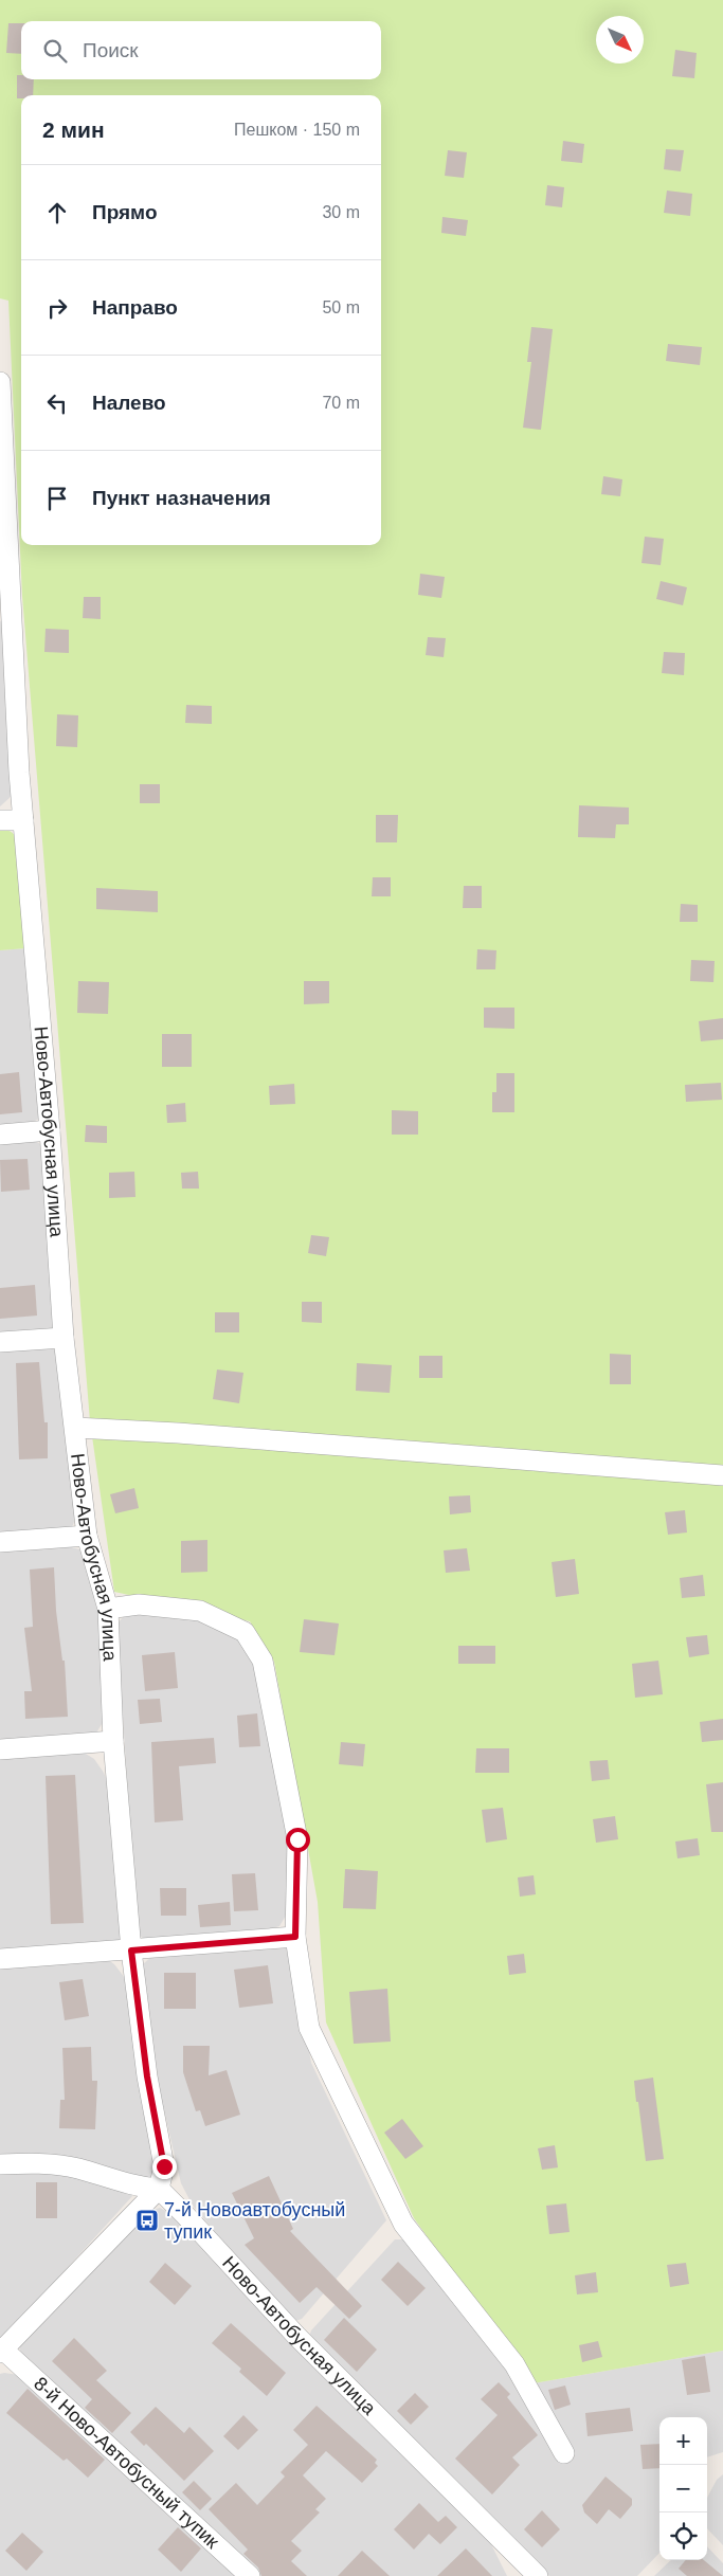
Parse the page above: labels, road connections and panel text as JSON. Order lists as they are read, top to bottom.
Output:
{
  "streets": {
    "street": ["Ново-Автобусная улица", "8-й Ново-Автобусный тупик"]
  },
  "places": {
    "bus stop": ["7-й Новоавтобусный тупик"]
  },
  "north": "bottom right",
  "page": {
    "search": "Поиск",
    "heading": ["2 мин", "Пешком · 150 m"],
    "list": [
      ["Прямо", "30 m"],
      ["Направо", "50 m"],
      ["Налево", "70 m"],
      "Пункт назначения"
    ],
    "map_buttons": ["+", "−"]
  }
}
